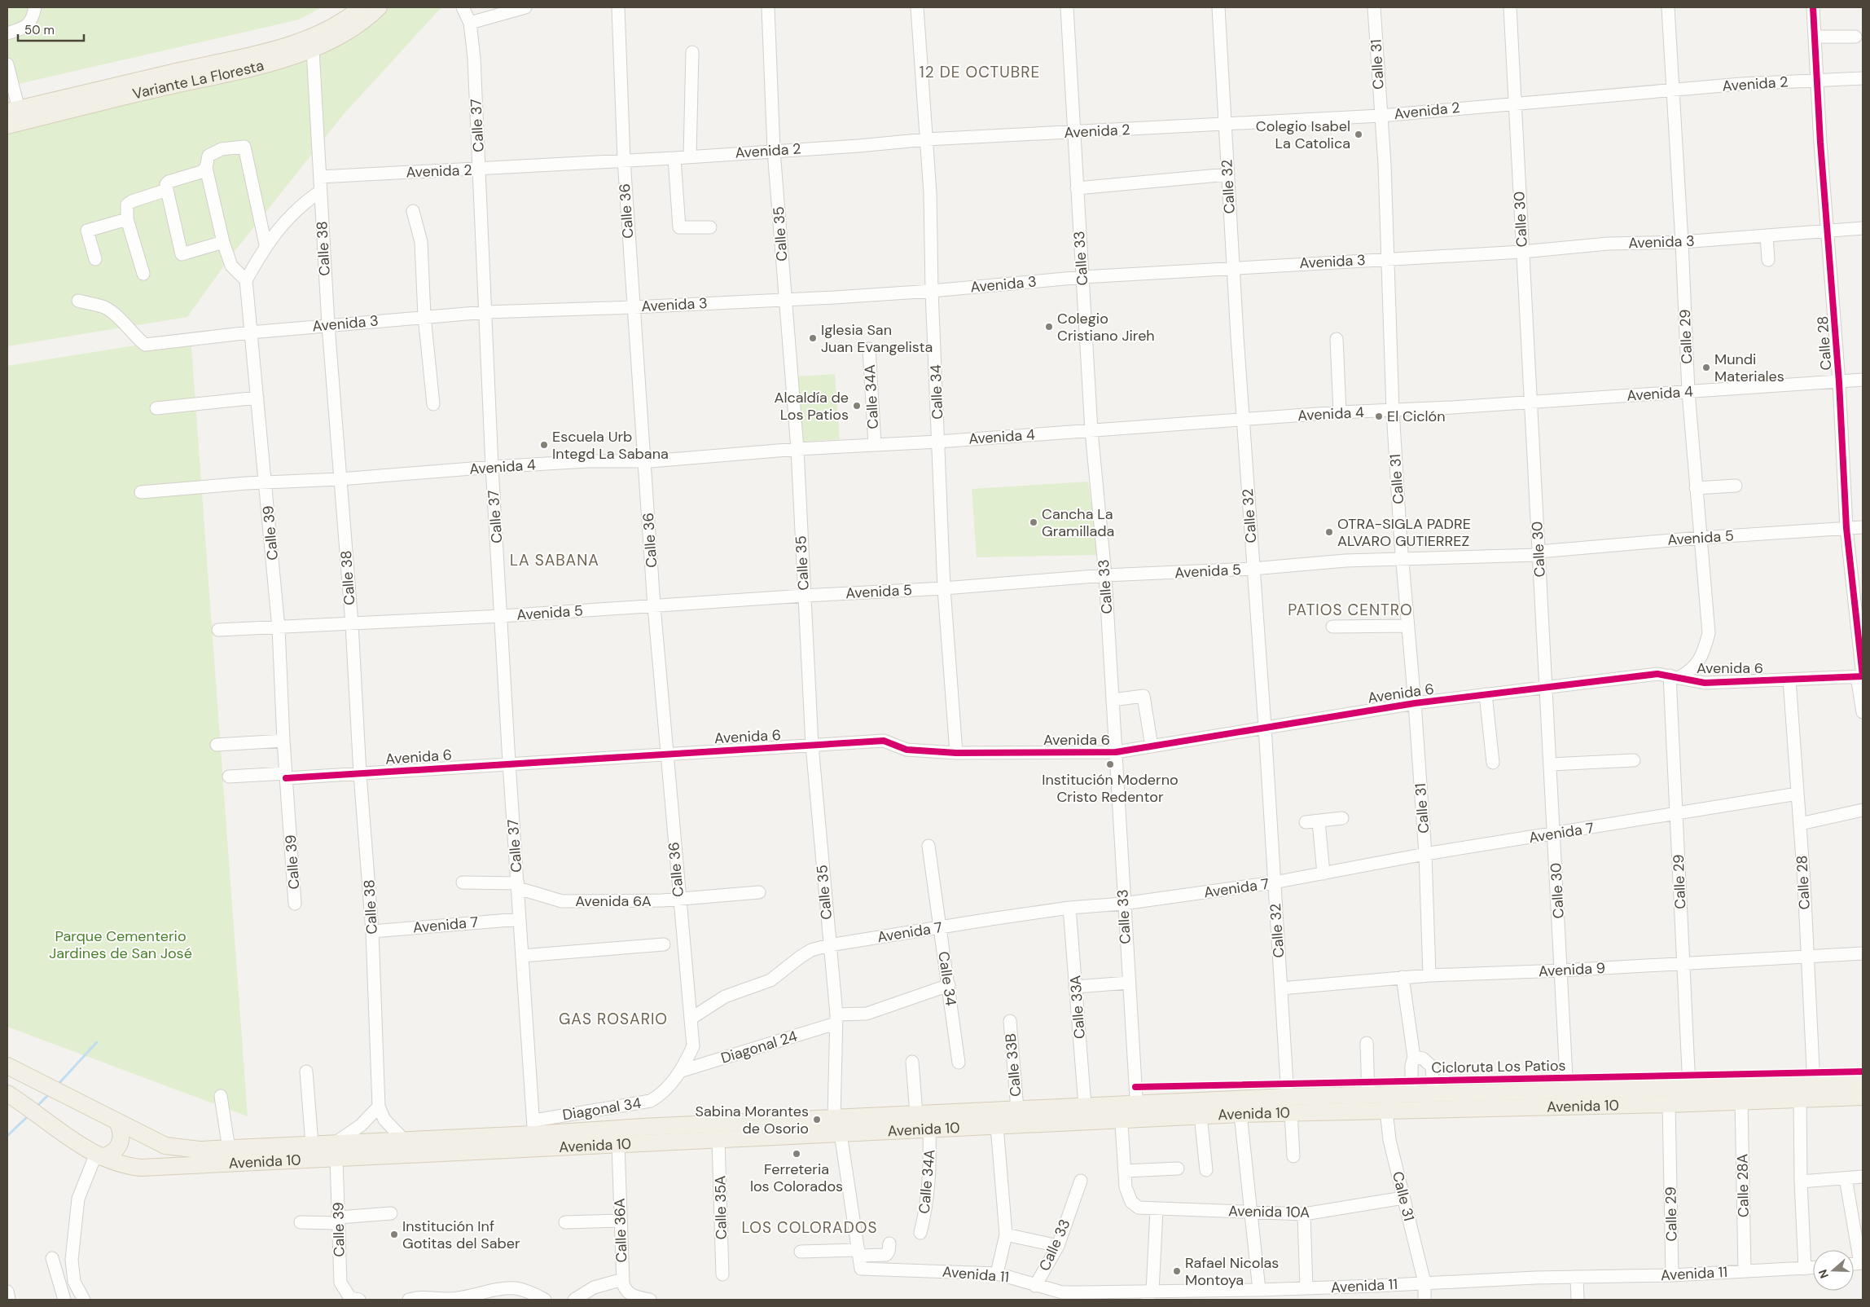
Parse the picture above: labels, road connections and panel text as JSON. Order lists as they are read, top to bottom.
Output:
{
  "streets": {
    "main road": ["Variante La Floresta", "Avenida 10"],
    "street": [
      "Calle 31",
      "Avenida 2",
      "Calle 37",
      "Calle 32",
      "Calle 36",
      "Calle 30",
      "Calle 35",
      "Avenida 3",
      "Calle 38",
      "Calle 33",
      "Calle 29",
      "Calle 28",
      "Calle 34",
      "Avenida 4",
      "Calle 34A",
      "Calle 39",
      "Avenida 5",
      "Avenida 6",
      "Avenida 7",
      "Avenida 6A",
      "Avenida 9",
      "Calle 33A",
      "Diagonal 24",
      "Calle 33B",
      "Diagonal 34",
      "Calle 28A",
      "Calle 35A",
      "Avenida 10A",
      "Calle 36A",
      "Avenida 11"
    ],
    "cycle path": ["Cicloruta Los Patios"]
  },
  "crossings": [
    ["Calle 31", "Avenida 2"],
    ["Calle 31", "Avenida 3"],
    ["Calle 31", "Avenida 4"],
    ["Calle 31", "Avenida 5"],
    ["Calle 31", "Avenida 6"],
    ["Calle 31", "Avenida 7"],
    ["Calle 31", "Avenida 9"],
    ["Calle 31", "Avenida 10"],
    ["Calle 31", "Avenida 10A"],
    ["Calle 31", "Avenida 11"],
    ["Variante La Floresta", "Calle 38"],
    ["Avenida 2", "Calle 37"],
    ["Avenida 2", "Calle 32"],
    ["Avenida 2", "Calle 36"],
    ["Avenida 2", "Calle 30"],
    ["Avenida 2", "Calle 35"],
    ["Avenida 2", "Calle 38"],
    ["Avenida 2", "Calle 33"],
    ["Avenida 2", "Calle 29"],
    ["Avenida 2", "Calle 28"],
    ["Avenida 2", "Calle 34"],
    ["Calle 37", "Avenida 3"],
    ["Calle 37", "Avenida 4"],
    ["Calle 37", "Avenida 5"],
    ["Calle 37", "Avenida 6"],
    ["Calle 37", "Avenida 7"],
    ["Calle 37", "Avenida 6A"],
    ["Calle 37", "Avenida 10"],
    ["Calle 37", "Diagonal 34"],
    ["Calle 32", "Avenida 3"],
    ["Calle 32", "Avenida 4"],
    ["Calle 32", "Avenida 5"],
    ["Calle 32", "Avenida 6"],
    ["Calle 32", "Avenida 7"],
    ["Calle 32", "Avenida 9"],
    ["Calle 32", "Avenida 10"],
    ["Calle 36", "Avenida 3"],
    ["Calle 36", "Avenida 4"],
    ["Calle 36", "Avenida 5"],
    ["Calle 36", "Avenida 6"],
    ["Calle 36", "Avenida 7"],
    ["Calle 36", "Avenida 6A"],
    ["Calle 36", "Diagonal 24"],
    ["Calle 36", "Diagonal 34"],
    ["Calle 30", "Avenida 3"],
    ["Calle 30", "Avenida 4"],
    ["Calle 30", "Avenida 5"],
    ["Calle 30", "Avenida 6"],
    ["Calle 30", "Avenida 7"],
    ["Calle 30", "Avenida 9"],
    ["Calle 30", "Avenida 10"],
    ["Calle 35", "Avenida 3"],
    ["Calle 35", "Avenida 4"],
    ["Calle 35", "Avenida 5"],
    ["Calle 35", "Avenida 6"],
    ["Calle 35", "Avenida 7"],
    ["Calle 35", "Diagonal 24"],
    ["Calle 35", "Avenida 10"],
    ["Calle 35", "Avenida 11"],
    ["Avenida 3", "Calle 38"],
    ["Avenida 3", "Calle 33"],
    ["Avenida 3", "Calle 29"],
    ["Avenida 3", "Calle 28"],
    ["Avenida 3", "Calle 34"],
    ["Avenida 3", "Calle 39"],
    ["Calle 38", "Avenida 4"],
    ["Calle 38", "Avenida 5"],
    ["Calle 38", "Avenida 6"],
    ["Calle 38", "Avenida 7"],
    ["Calle 38", "Avenida 10"],
    ["Calle 33", "Avenida 4"],
    ["Calle 33", "Avenida 5"],
    ["Calle 33", "Avenida 6"],
    ["Calle 33", "Avenida 7"],
    ["Calle 33", "Avenida 10"],
    ["Calle 33", "Avenida 10A"],
    ["Calle 33", "Avenida 11"],
    ["Calle 29", "Avenida 4"],
    ["Calle 29", "Avenida 5"],
    ["Calle 29", "Avenida 6"],
    ["Calle 29", "Avenida 7"],
    ["Calle 29", "Avenida 9"],
    ["Calle 29", "Avenida 10"],
    ["Calle 29", "Avenida 11"],
    ["Calle 28", "Avenida 4"],
    ["Calle 28", "Avenida 5"],
    ["Calle 28", "Avenida 6"],
    ["Calle 28", "Avenida 7"],
    ["Calle 28", "Avenida 9"],
    ["Calle 28", "Avenida 10"],
    ["Calle 34", "Avenida 4"],
    ["Calle 34", "Avenida 5"],
    ["Calle 34", "Avenida 6"],
    ["Calle 34", "Avenida 7"],
    ["Avenida 4", "Calle 34A"],
    ["Avenida 4", "Calle 39"],
    ["Calle 34A", "Avenida 10"],
    ["Calle 39", "Avenida 5"],
    ["Calle 39", "Avenida 6"],
    ["Calle 39", "Avenida 10"],
    ["Avenida 7", "Calle 33A"],
    ["Calle 33A", "Avenida 10"],
    ["Diagonal 24", "Diagonal 34"],
    ["Calle 33B", "Avenida 10"],
    ["Avenida 10", "Diagonal 34"],
    ["Avenida 10", "Calle 28A"],
    ["Avenida 10", "Calle 35A"],
    ["Avenida 10", "Calle 36A"],
    ["Calle 28A", "Avenida 11"]
  ],
  "districts": [
    "12 DE OCTUBRE",
    "LA SABANA",
    "PATIOS CENTRO",
    "GAS ROSARIO",
    "LOS COLORADOS"
  ],
  "parks": ["Parque Cementerio Jardines de San José"],
  "places": [
    "Colegio Isabel La Catolica",
    "Colegio Cristiano Jireh",
    "Iglesia San Juan Evangelista",
    "Mundi Materiales",
    "Alcaldía de Los Patios",
    "El Ciclón",
    "Escuela Urb Integd La Sabana",
    "Cancha La Gramillada",
    "OTRA-SIGLA PADRE ALVARO GUTIERREZ",
    "Institución Moderno Cristo Redentor",
    "Sabina Morantes de Osorio",
    "Ferreteria los Colorados",
    "Institución Inf Gotitas del Saber",
    "Rafael Nicolas Montoya"
  ],
  "scale_bar": "50 m",
  "north": "left"
}
